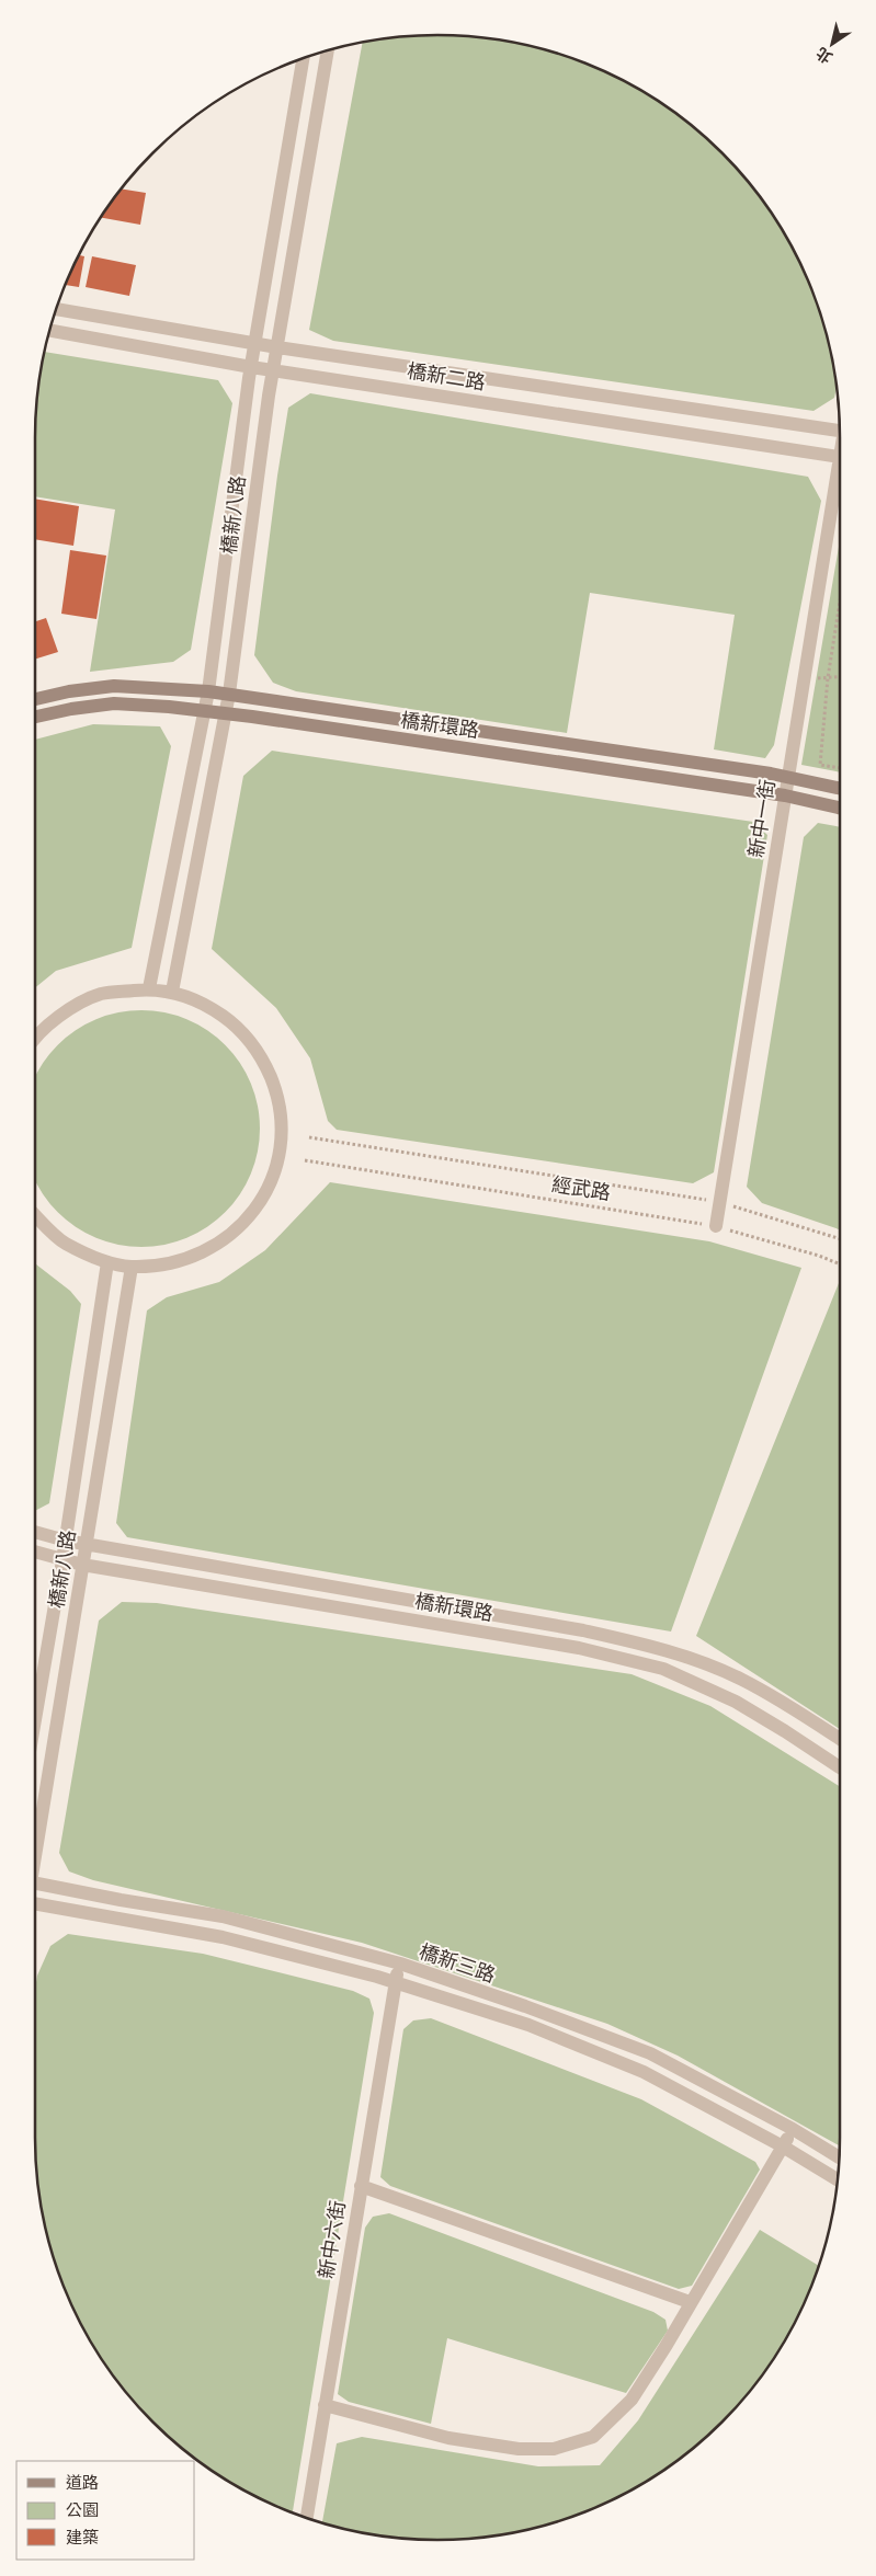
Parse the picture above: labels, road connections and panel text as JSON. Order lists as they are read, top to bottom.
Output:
{
  "streets": {
    "street": [
      "橋新二路",
      "橋新八路",
      "橋新環路",
      "新中一街",
      "橋新三路",
      "新中六街"
    ],
    "path": ["經武路"]
  },
  "crossings": [
    ["橋新二路", "橋新八路"],
    ["橋新八路", "橋新環路"],
    ["橋新環路", "新中一街"],
    ["新中一街", "經武路"],
    ["橋新三路", "新中六街"]
  ],
  "legend": ["道路", "公園", "建築"],
  "north": "bottom left"
}
